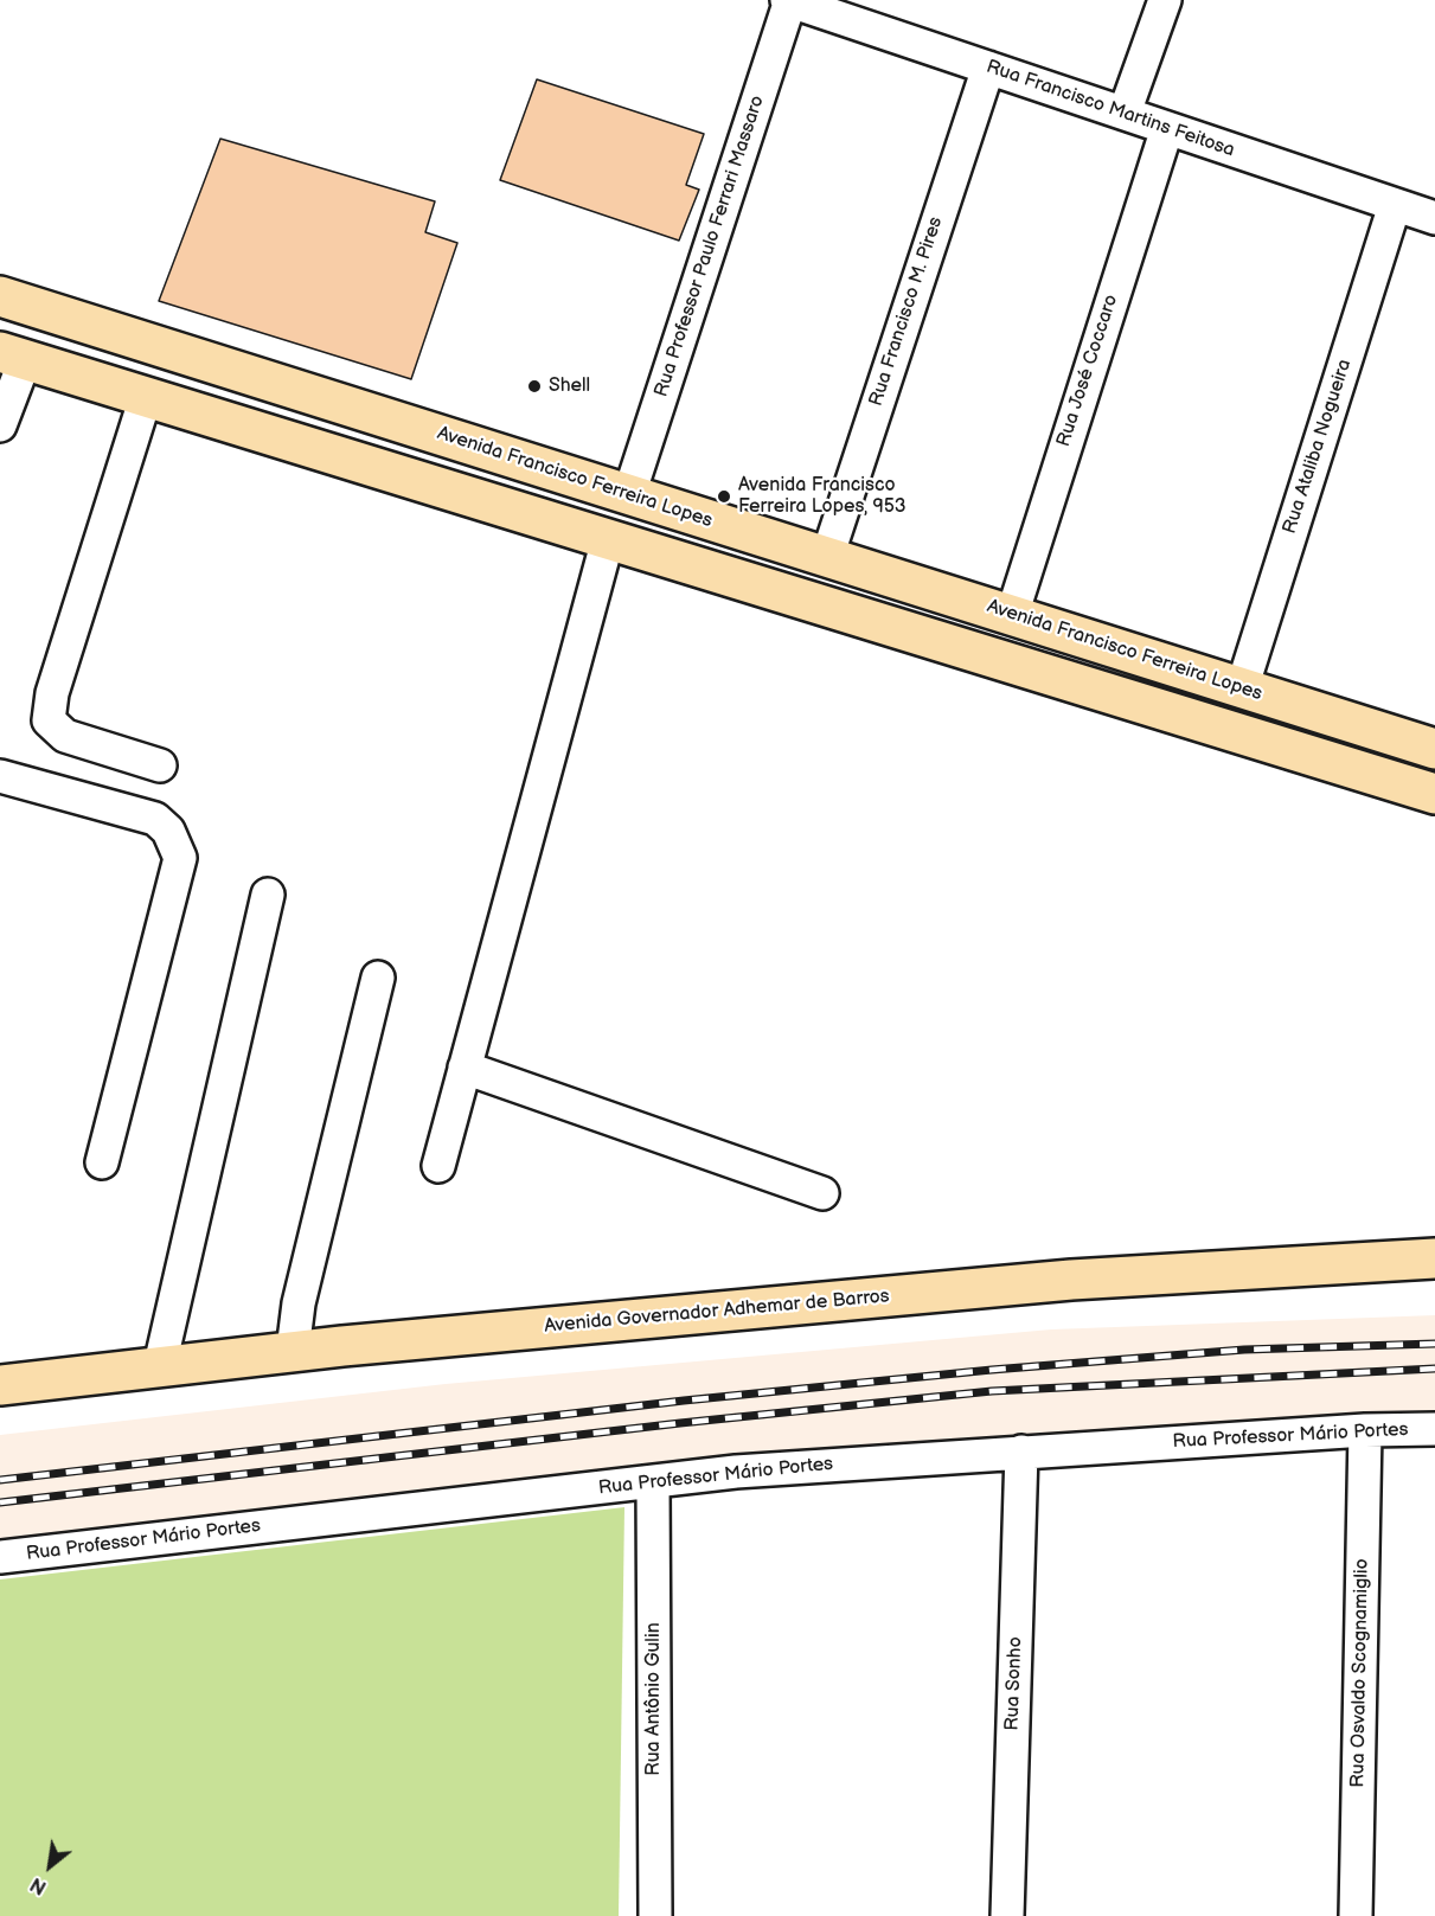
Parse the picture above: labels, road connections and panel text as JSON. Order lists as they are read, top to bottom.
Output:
{
  "streets": {
    "main road": ["Avenida Francisco Ferreira Lopes", "Avenida Governador Adhemar de Barros"],
    "street": [
      "Rua Francisco Martins Feitosa",
      "Rua Professor Paulo Ferrari Massaro",
      "Rua Francisco M. Pires",
      "Rua José Coccaro",
      "Rua Ataliba Nogueira",
      "Rua Professor Mário Portes",
      "Rua Osvaldo Scognamiglio",
      "Rua Sonho",
      "Rua Antônio Gulin"
    ]
  },
  "crossings": [
    ["Rua Francisco Martins Feitosa", "Rua Professor Paulo Ferrari Massaro"],
    ["Rua Francisco Martins Feitosa", "Rua Francisco M. Pires"],
    ["Rua Francisco Martins Feitosa", "Rua José Coccaro"],
    ["Rua Francisco Martins Feitosa", "Rua Ataliba Nogueira"],
    ["Rua Professor Paulo Ferrari Massaro", "Avenida Francisco Ferreira Lopes"],
    ["Rua Francisco M. Pires", "Avenida Francisco Ferreira Lopes"],
    ["Rua José Coccaro", "Avenida Francisco Ferreira Lopes"],
    ["Rua Ataliba Nogueira", "Avenida Francisco Ferreira Lopes"],
    ["Rua Professor Mário Portes", "Rua Osvaldo Scognamiglio"],
    ["Rua Professor Mário Portes", "Rua Sonho"],
    ["Rua Professor Mário Portes", "Rua Antônio Gulin"]
  ],
  "places": ["Shell", "Avenida Francisco Ferreira Lopes, 953"],
  "north": "bottom left"
}
